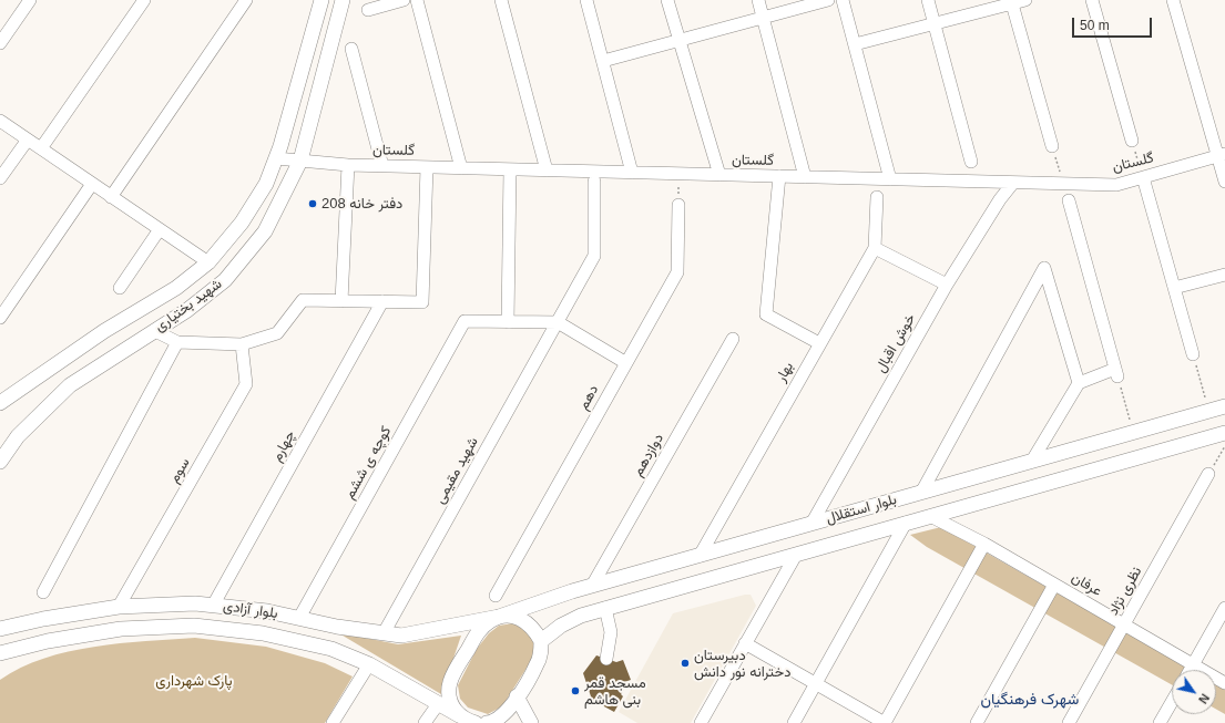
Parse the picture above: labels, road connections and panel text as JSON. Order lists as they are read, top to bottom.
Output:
{
  "streets": {
    "main road": ["شهید بختیاری", "بلوار استقلال", "بلوار آزادی"],
    "street": [
      "گلستان",
      "خوش اقبال",
      "بهار",
      "دهم",
      "چهارم",
      "دوازدهم",
      "کوچه ی ششم",
      "سوم",
      "شهید مقیمی",
      "عرفان",
      "نظری نژاد"
    ]
  },
  "crossings": [
    ["گلستان", "شهید بختیاری"],
    ["گلستان", "خوش اقبال"],
    ["خوش اقبال", "بلوار استقلال"],
    ["بهار", "بلوار استقلال"],
    ["چهارم", "بلوار آزادی"],
    ["دوازدهم", "بلوار استقلال"],
    ["کوچه ی ششم", "بلوار آزادی"],
    ["سوم", "بلوار آزادی"],
    ["شهید مقیمی", "بلوار آزادی"],
    ["بلوار استقلال", "عرفان"],
    ["بلوار استقلال", "بلوار آزادی"],
    ["عرفان", "نظری نژاد"]
  ],
  "districts": ["شهرک فرهنگیان"],
  "parks": ["پارک شهرداری"],
  "places": ["دفتر خانه 208", "دبیرستان دخترانه نور دانش", "مسجد قمر بنی هاشم"],
  "scale_bar": "50 m",
  "north": "bottom right"
}
